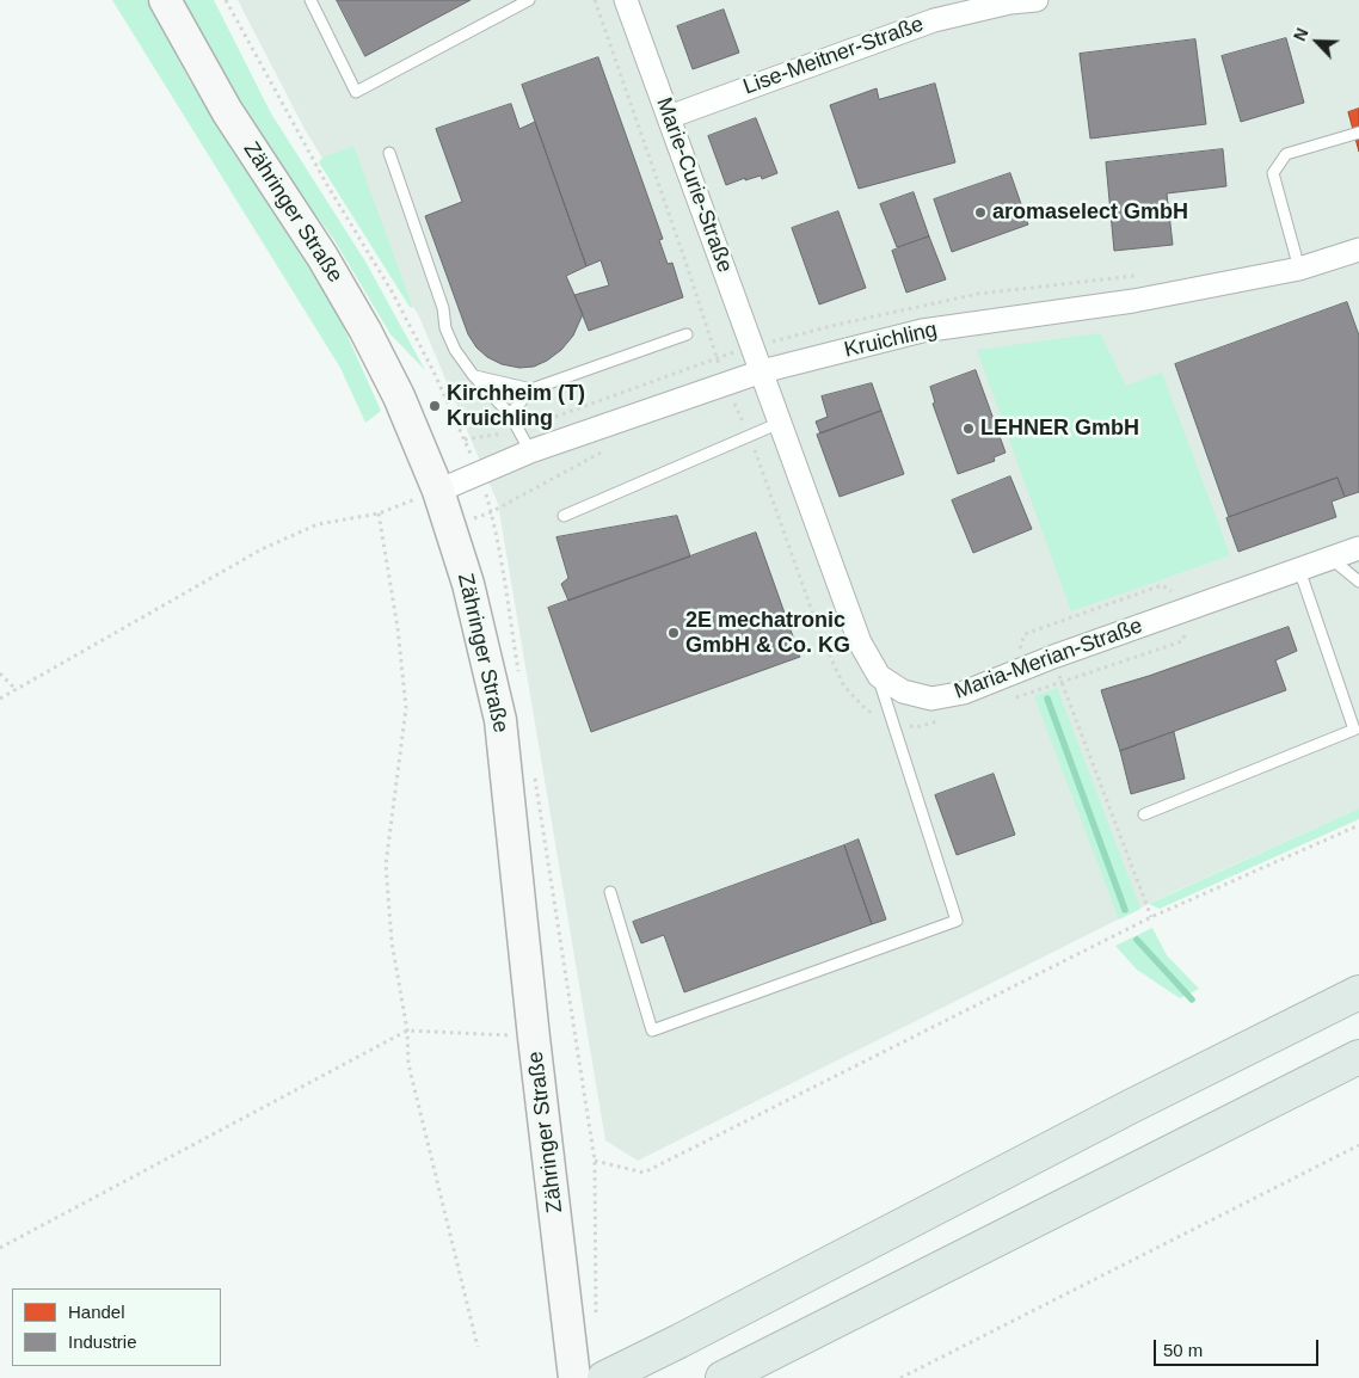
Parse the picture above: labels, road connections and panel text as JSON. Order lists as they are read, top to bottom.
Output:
{
  "streets": {
    "street": [
      "Lise-Meitner-Straße",
      "Marie-Curie-Straße",
      "Zähringer Straße",
      "Kruichling",
      "Maria-Merian-Straße"
    ]
  },
  "crossings": [
    ["Lise-Meitner-Straße", "Marie-Curie-Straße"],
    ["Marie-Curie-Straße", "Kruichling"],
    ["Marie-Curie-Straße", "Maria-Merian-Straße"],
    ["Zähringer Straße", "Kruichling"],
    ["Kruichling", "Maria-Merian-Straße"]
  ],
  "places": [
    "aromaselect GmbH",
    "Kirchheim (T) Kruichling",
    "LEHNER GmbH",
    "2E mechatronic GmbH & Co. KG"
  ],
  "legend": ["Handel", "Industrie"],
  "scale_bar": "50 m",
  "north": "top left"
}
